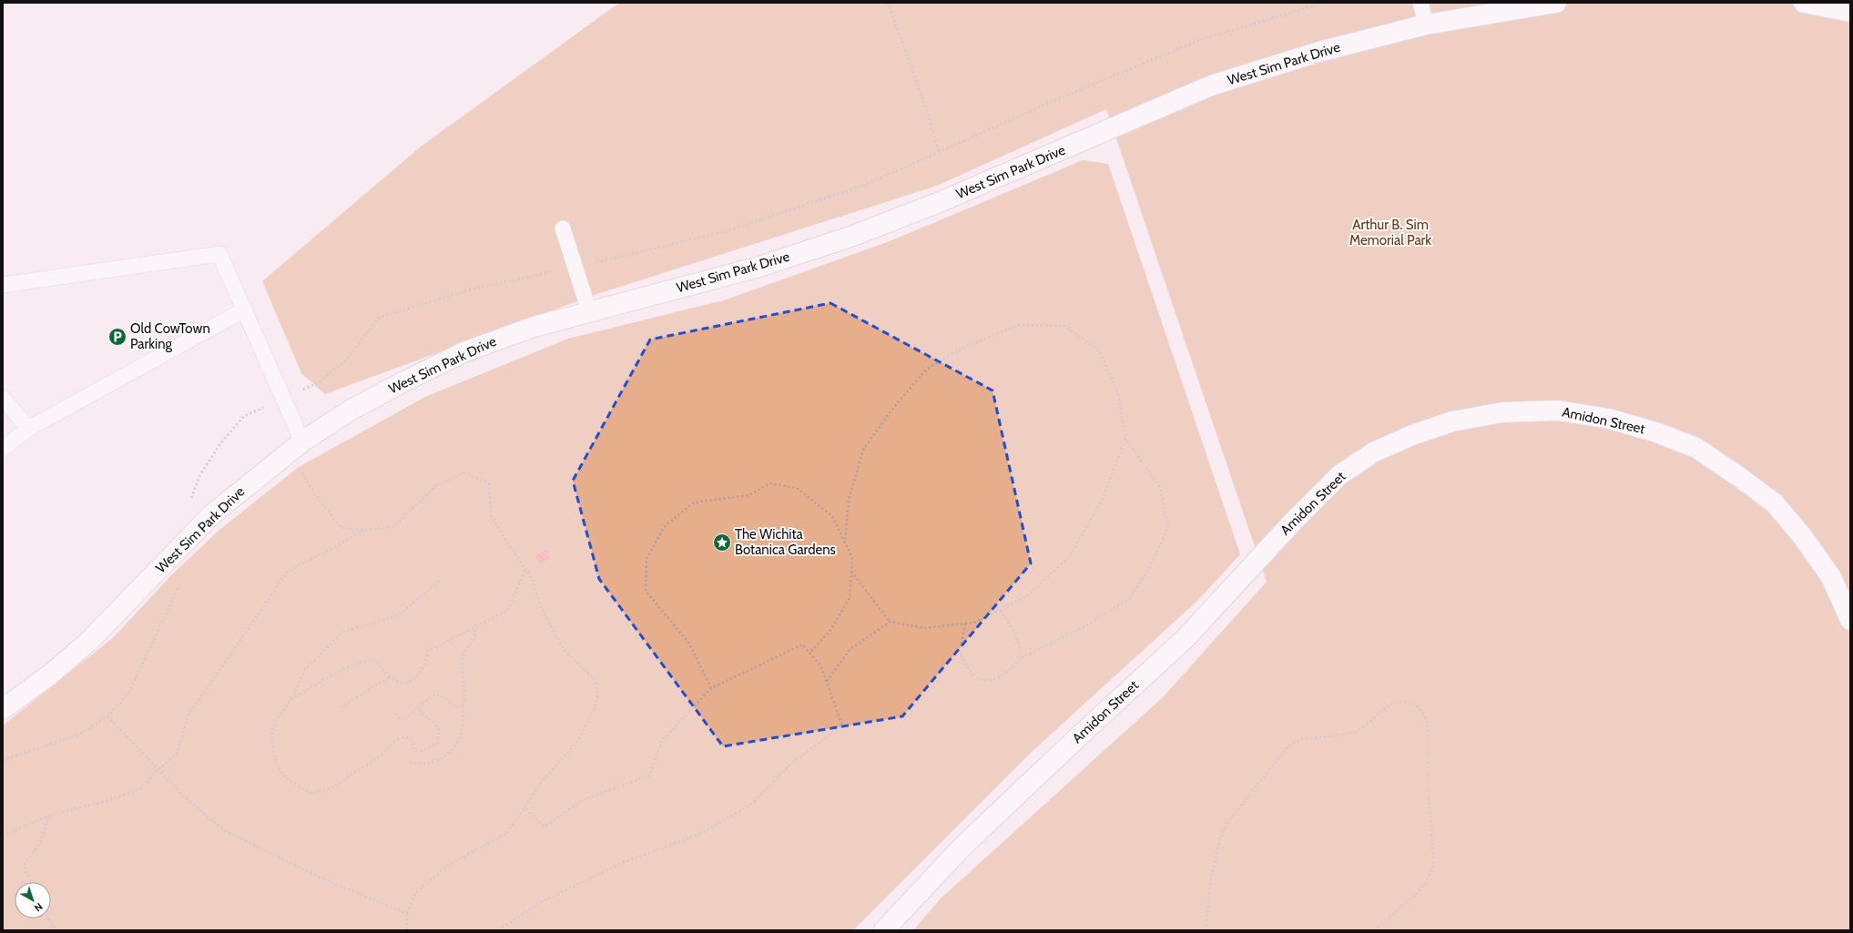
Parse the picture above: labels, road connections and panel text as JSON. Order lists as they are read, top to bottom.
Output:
{
  "streets": {
    "street": ["West Sim Park Drive", "Amidon Street"]
  },
  "parks": ["Arthur B. Sim Memorial Park"],
  "places": {
    "parking": ["Old CowTown Parking"],
    "place": ["The Wichita Botanica Gardens"]
  },
  "north": "bottom right"
}
